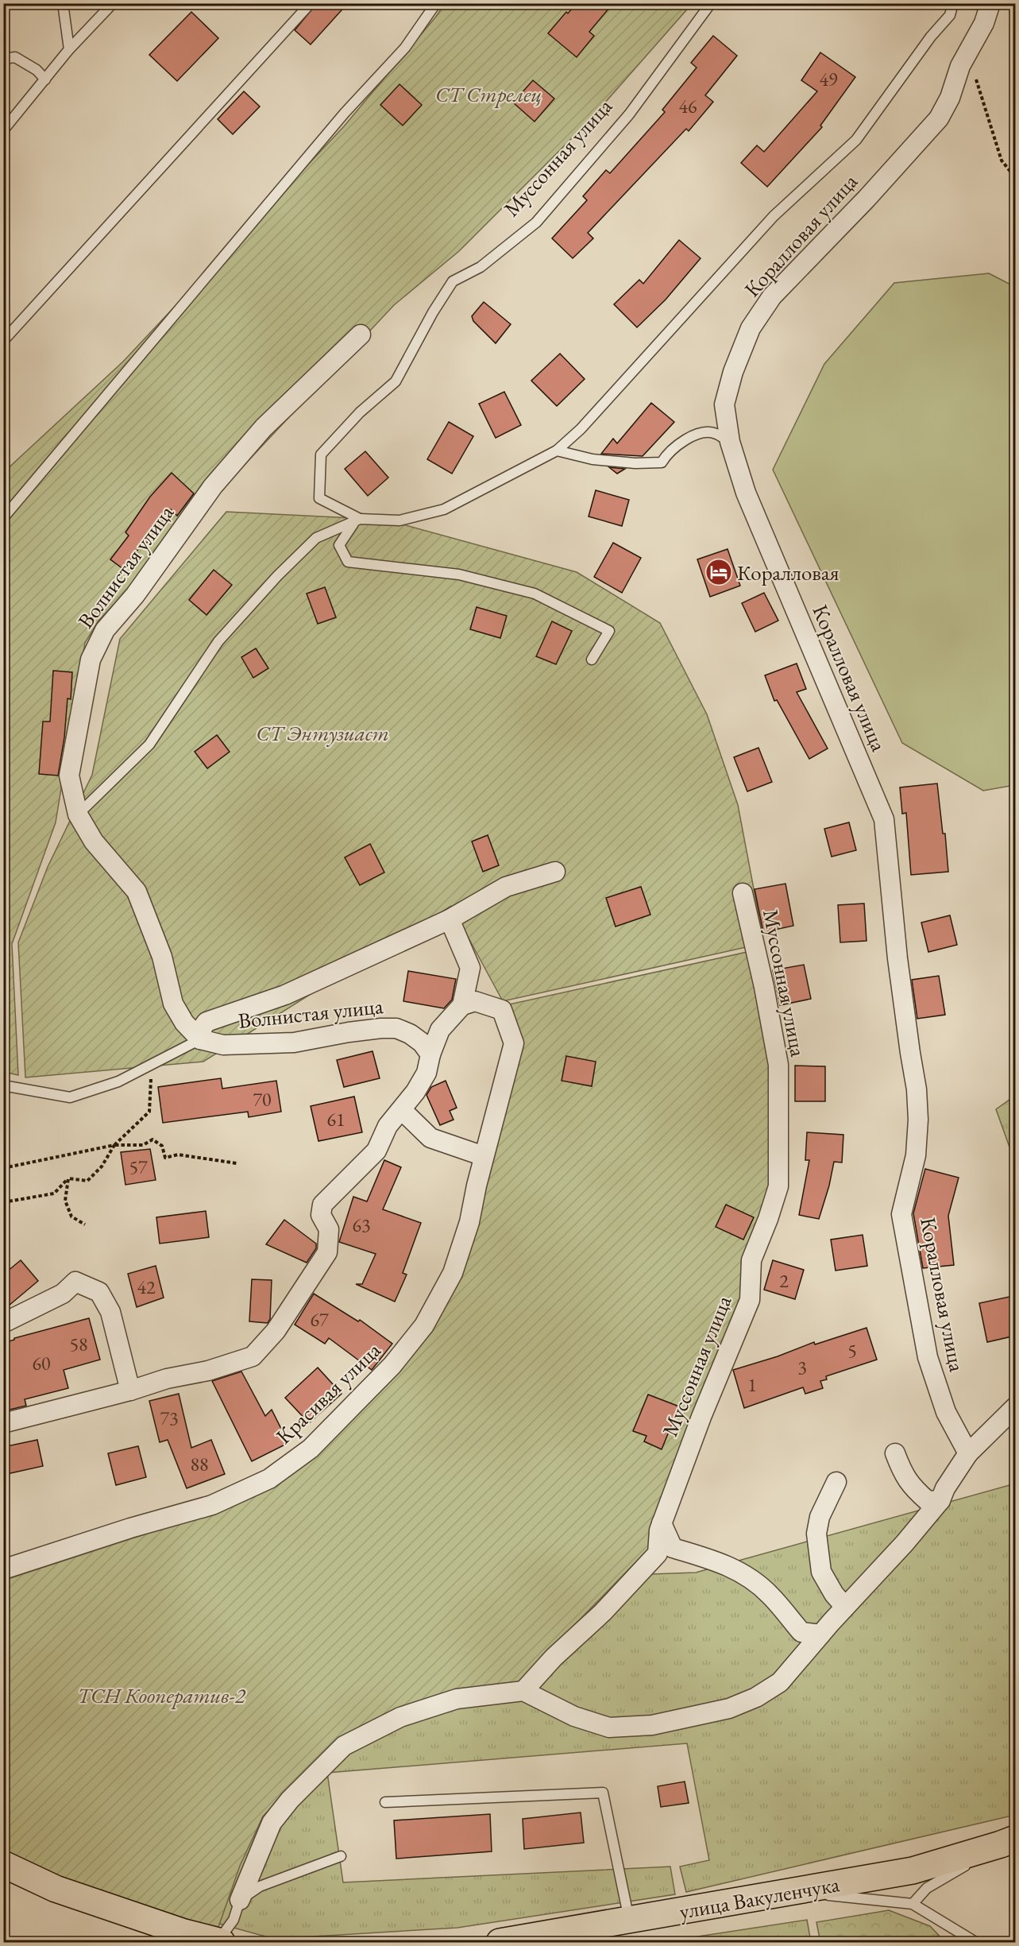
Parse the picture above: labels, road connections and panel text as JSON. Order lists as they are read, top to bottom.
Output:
{
  "streets": {
    "main road": ["улица Вакуленчука"],
    "street": [
      "Муссонная улица",
      "Коралловая улица",
      "Волнистая улица",
      "Красивая улица"
    ]
  },
  "parks": ["СТ Стрелец", "СТ Энтузиаст", "ТСН Кооператив-2"],
  "places": {
    "hotel": ["Коралловая"]
  },
  "house_numbers": [
    "49",
    "46",
    "70",
    "61",
    "57",
    "63",
    "2",
    "42",
    "67",
    "58",
    "5",
    "60",
    "3",
    "1",
    "73",
    "88"
  ]
}
